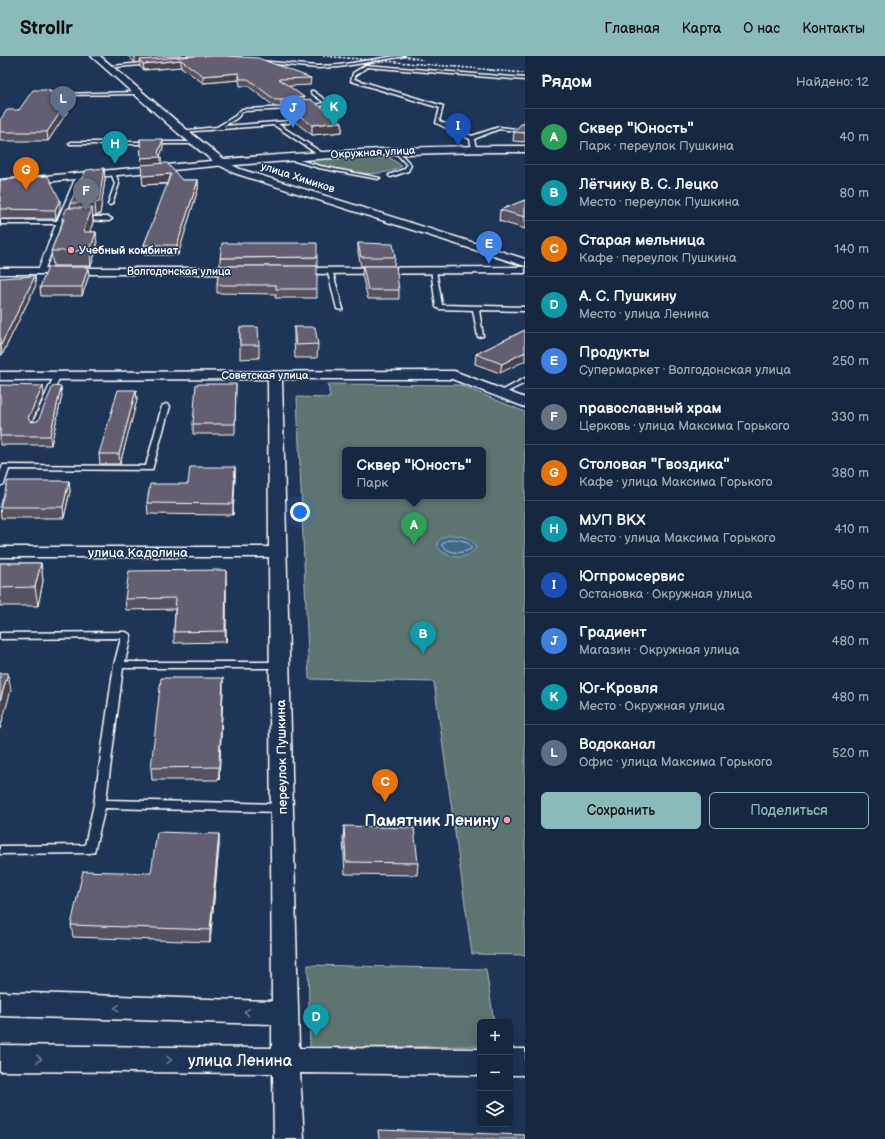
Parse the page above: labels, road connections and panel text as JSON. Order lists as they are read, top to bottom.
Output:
{
  "streets": {
    "main road": ["Окружная улица", "улица Химиков"],
    "street": [
      "Волгодонская улица",
      "Советская улица",
      "улица Кадолина",
      "переулок Пушкина",
      "улица Ленина"
    ]
  },
  "crossings": [
    ["Окружная улица", "улица Химиков"],
    ["Советская улица", "переулок Пушкина"],
    ["улица Кадолина", "переулок Пушкина"],
    ["переулок Пушкина", "улица Ленина"]
  ],
  "places": ["Учебный комбинат", "Памятник Ленину"],
  "page": {
    "header": "Strollr",
    "nav": [
      "Главная",
      "Карта",
      "О нас",
      "Контакты"
    ],
    "heading": ["Рядом", "Найдено: 12"],
    "pins": [
      "L",
      "K",
      "J",
      "I",
      "H",
      "G",
      "F",
      "E",
      "A",
      "B",
      "C",
      "D"
    ],
    "list": [
      {
        "mark": "A",
        "name": "Сквер \"Юность\"",
        "note": "Парк · переулок Пушкина",
        "value": "40 m"
      },
      {
        "mark": "B",
        "name": "Лётчику В. С. Лецко",
        "note": "Место · переулок Пушкина",
        "value": "80 m"
      },
      {
        "mark": "C",
        "name": "Старая мельница",
        "note": "Кафе · переулок Пушкина",
        "value": "140 m"
      },
      {
        "mark": "D",
        "name": "А. С. Пушкину",
        "note": "Место · улица Ленина",
        "value": "200 m"
      },
      {
        "mark": "E",
        "name": "Продукты",
        "note": "Супермаркет · Волгодонская улица",
        "value": "250 m"
      },
      {
        "mark": "F",
        "name": "православный храм",
        "note": "Церковь · улица Максима Горького",
        "value": "330 m"
      },
      {
        "mark": "G",
        "name": "Столовая \"Гвоздика\"",
        "note": "Кафе · улица Максима Горького",
        "value": "380 m"
      },
      {
        "mark": "H",
        "name": "МУП ВКХ",
        "note": "Место · улица Максима Горького",
        "value": "410 m"
      },
      {
        "mark": "I",
        "name": "Югпромсервис",
        "note": "Остановка · Окружная улица",
        "value": "450 m"
      },
      {
        "mark": "J",
        "name": "Градиент",
        "note": "Магазин · Окружная улица",
        "value": "480 m"
      },
      {
        "mark": "K",
        "name": "Юг-Кровля",
        "note": "Место · Окружная улица",
        "value": "480 m"
      },
      {
        "mark": "L",
        "name": "Водоканал",
        "note": "Офис · улица Максима Горького",
        "value": "520 m"
      }
    ],
    "popup": ["Сквер \"Юность\"", "Парк"],
    "buttons": ["Сохранить", "Поделиться"],
    "map_buttons": ["+", "−"]
  }
}
